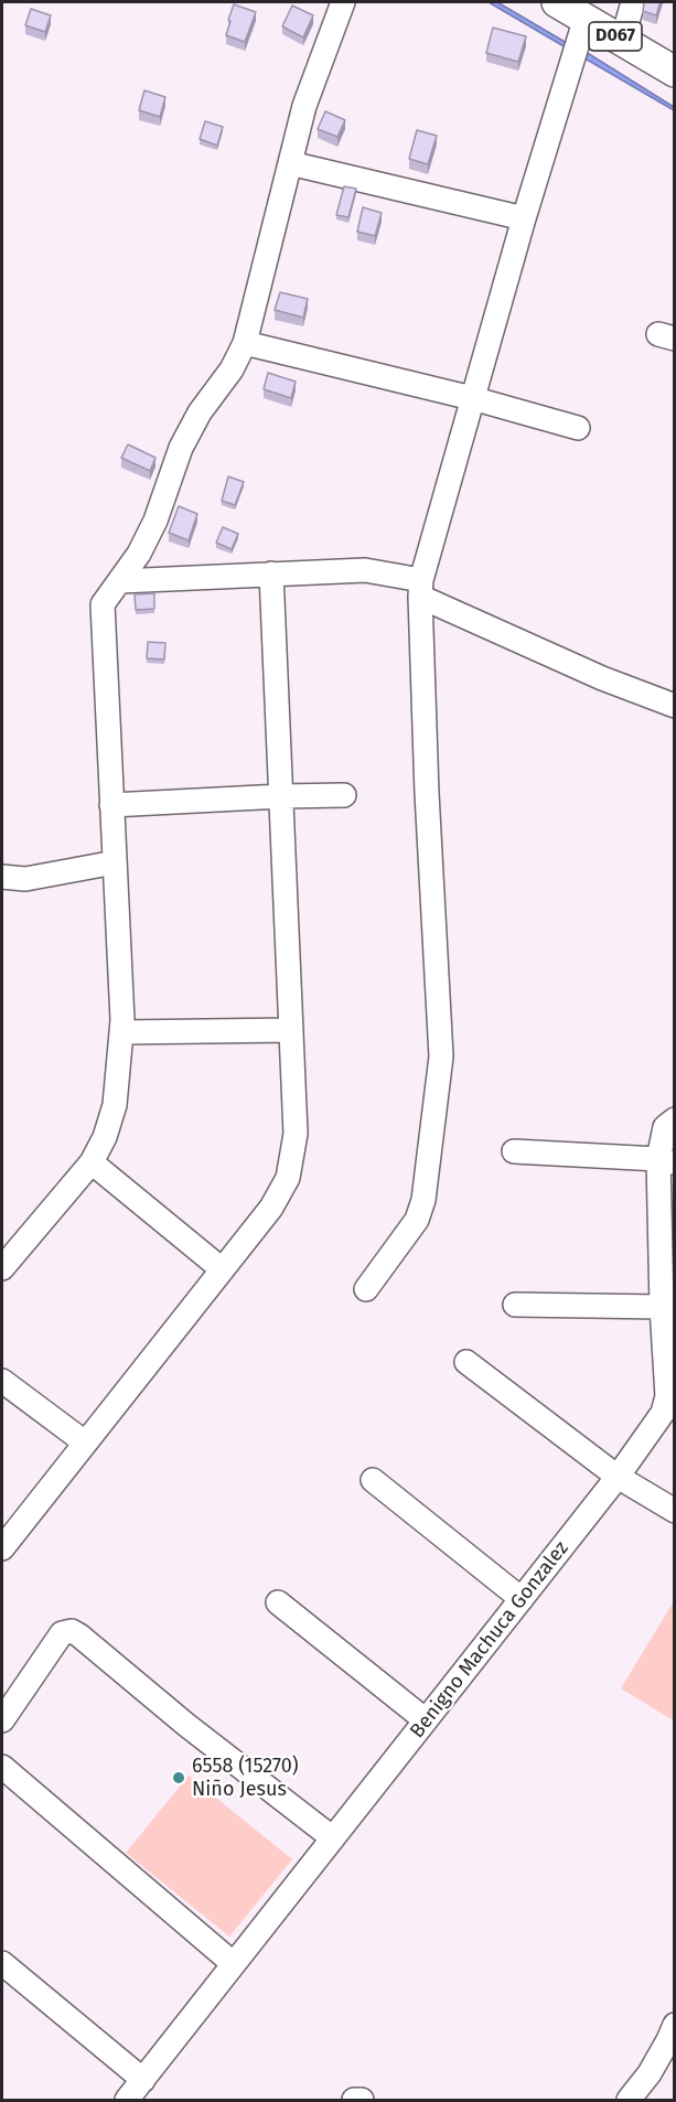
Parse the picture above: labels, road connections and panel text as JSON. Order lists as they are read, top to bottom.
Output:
{
  "streets": {
    "main road": ["D067"],
    "street": ["Benigno Machuca Gonzalez"]
  },
  "places": ["6558 (15270) Niño Jesus"]
}
